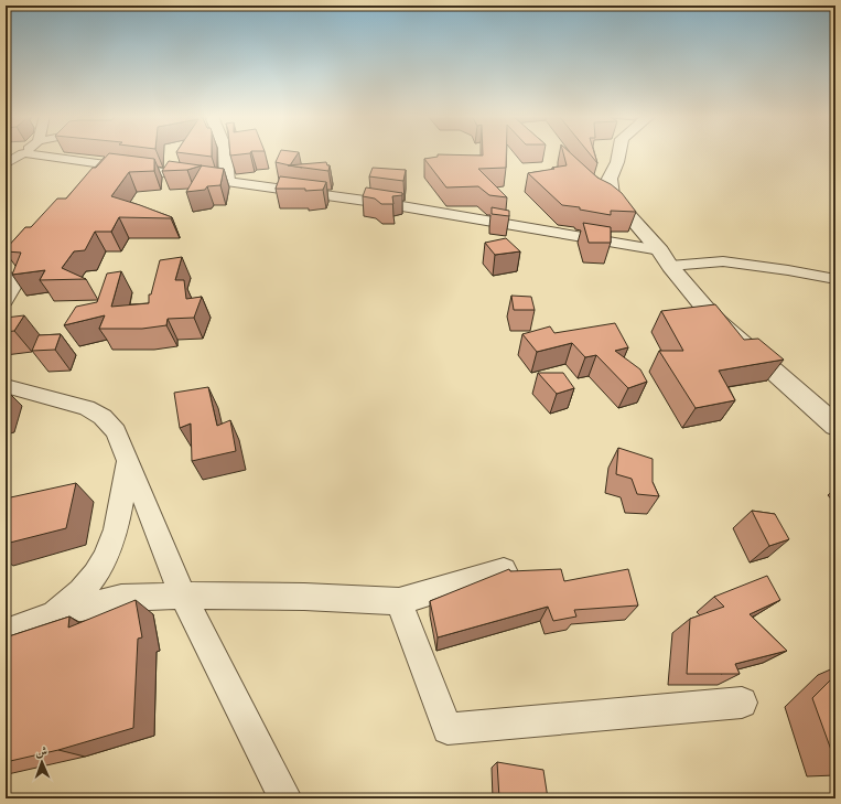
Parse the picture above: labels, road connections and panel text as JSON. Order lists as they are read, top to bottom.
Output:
{
  "north": "top"
}
